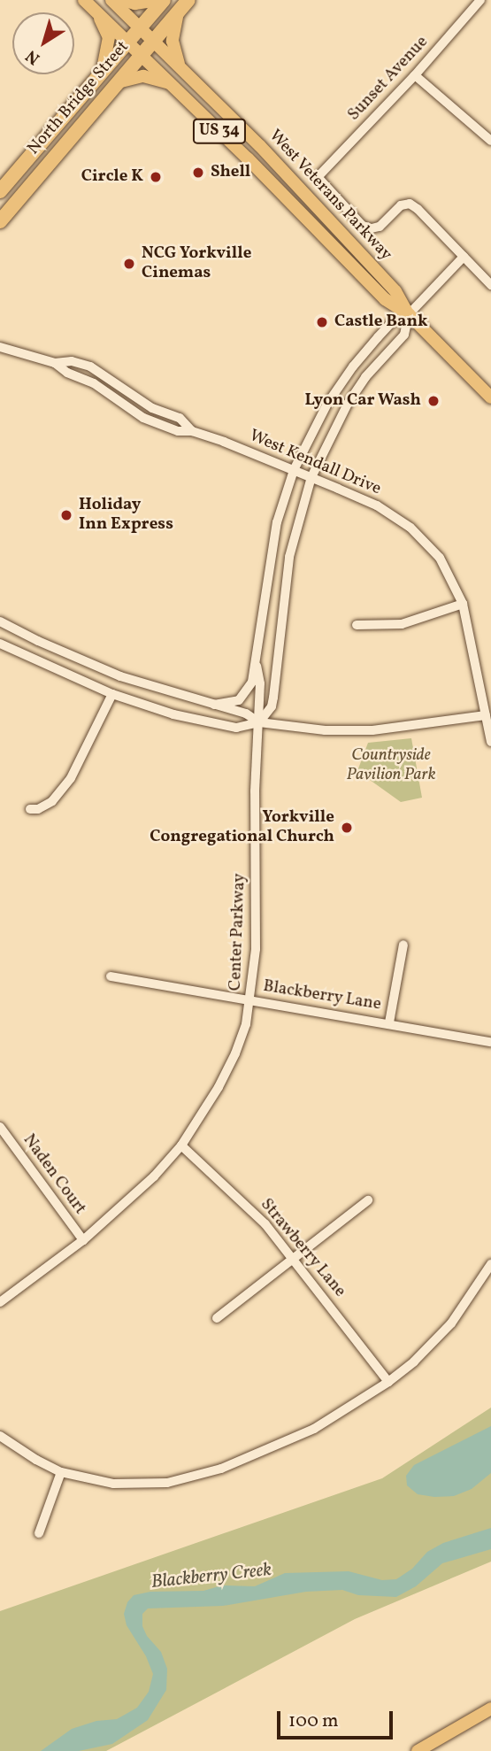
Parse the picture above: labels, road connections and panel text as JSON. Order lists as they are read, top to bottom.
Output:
{
  "streets": {
    "highway": ["North Bridge Street"],
    "main road": ["US 34", "West Veterans Parkway"],
    "street": [
      "Sunset Avenue",
      "West Kendall Drive",
      "Center Parkway",
      "Blackberry Lane",
      "Naden Court",
      "Strawberry Lane"
    ]
  },
  "crossings": [
    ["Sunset Avenue", "Center Parkway"],
    ["North Bridge Street", "US 34"],
    ["North Bridge Street", "West Veterans Parkway"],
    ["US 34", "West Veterans Parkway"],
    ["West Veterans Parkway", "Center Parkway"],
    ["West Kendall Drive", "Center Parkway"],
    ["Center Parkway", "Blackberry Lane"],
    ["Center Parkway", "Naden Court"],
    ["Center Parkway", "Strawberry Lane"]
  ],
  "water": ["Blackberry Creek"],
  "parks": ["Countryside Pavilion Park"],
  "places": [
    "Shell",
    "Circle K",
    "NCG Yorkville Cinemas",
    "Castle Bank",
    "Lyon Car Wash",
    "Holiday Inn Express",
    "Yorkville Congregational Church"
  ],
  "scale_bar": "100 m",
  "north": "bottom left"
}
